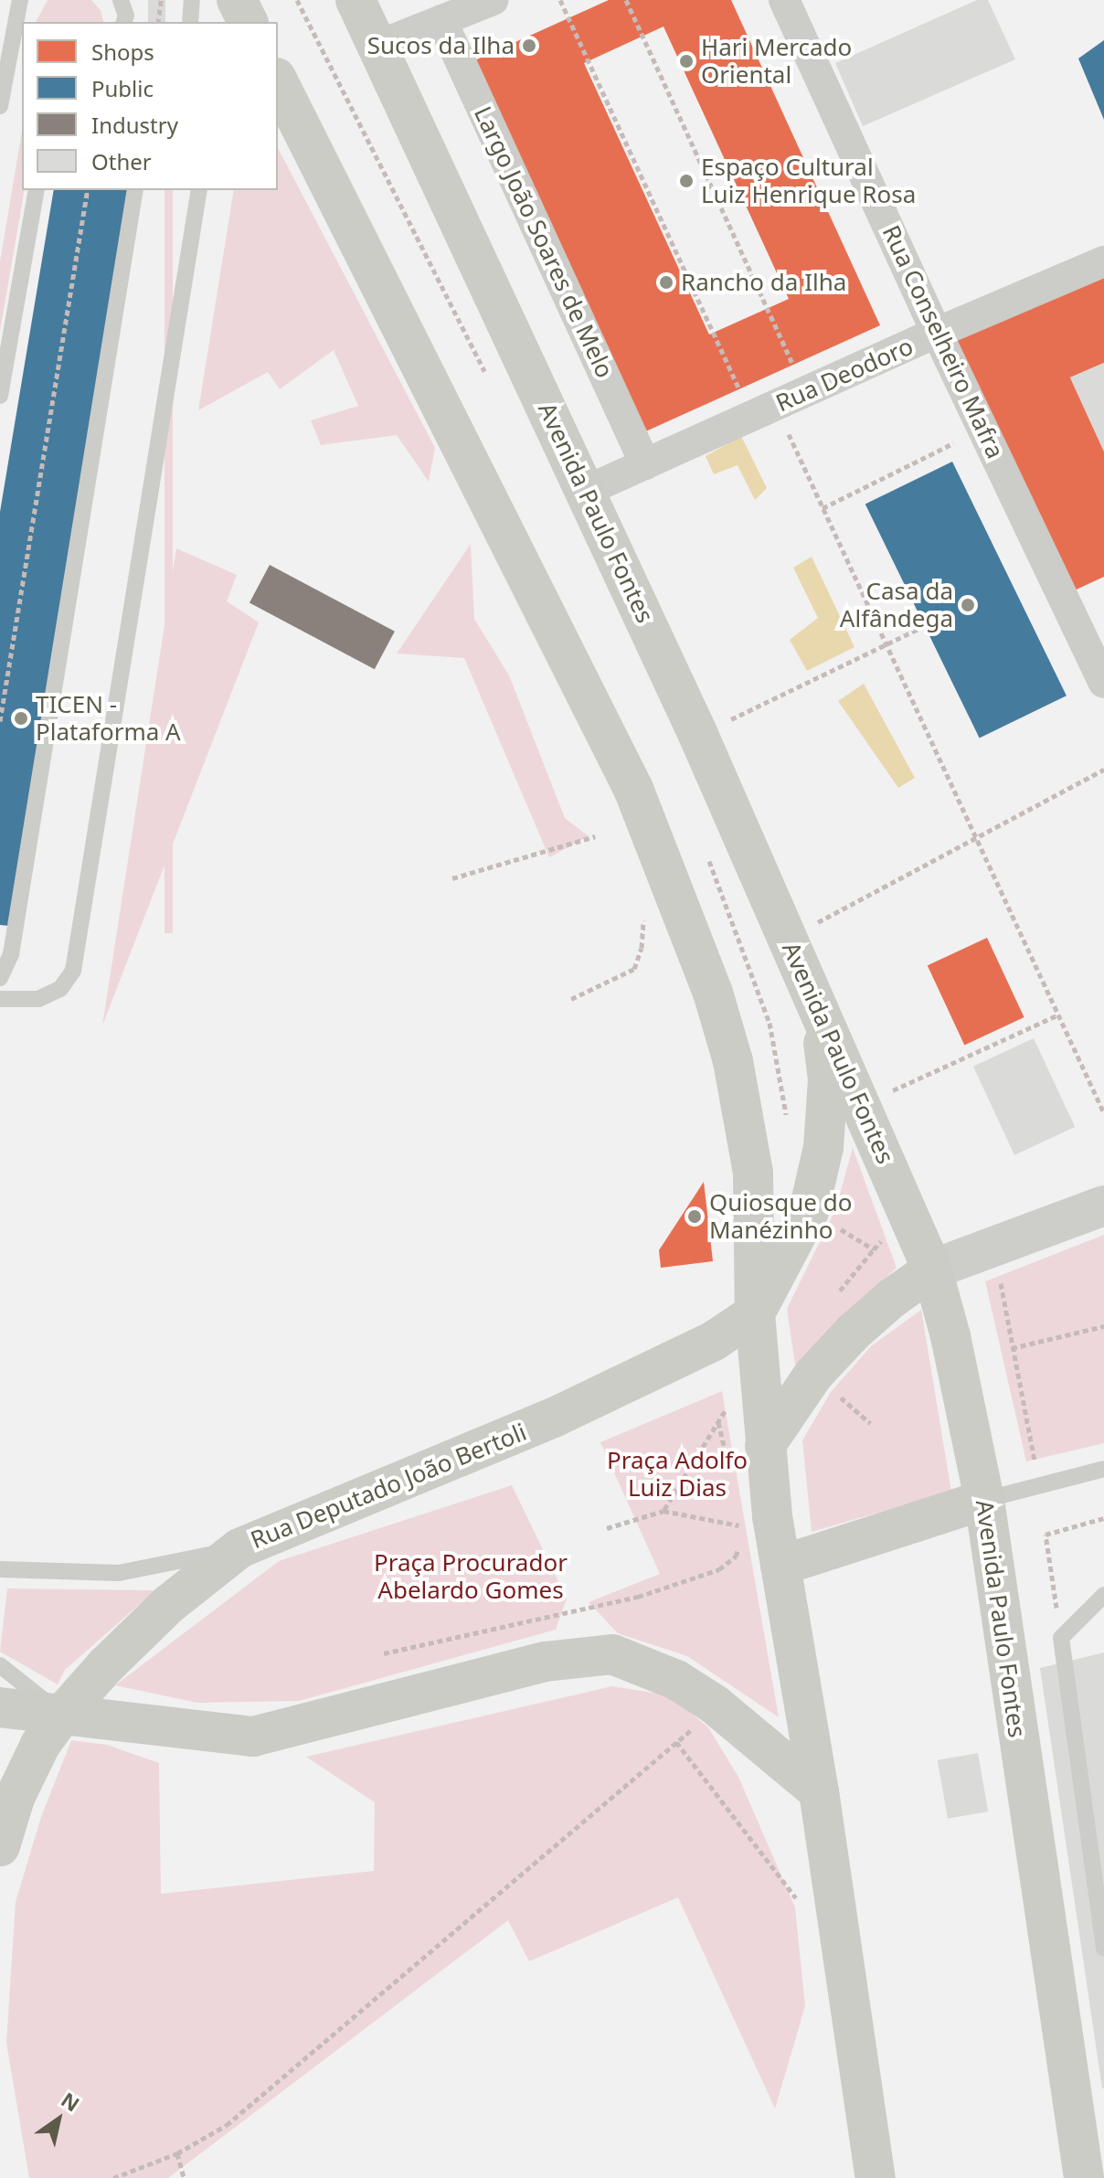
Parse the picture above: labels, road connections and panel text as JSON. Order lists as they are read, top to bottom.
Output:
{
  "streets": {
    "main road": ["Avenida Paulo Fontes", "Rua Deputado João Bertoli"],
    "street": ["Largo João Soares de Melo", "Rua Conselheiro Mafra", "Rua Deodoro"]
  },
  "crossings": [
    ["Largo João Soares de Melo", "Rua Deodoro"],
    ["Rua Conselheiro Mafra", "Rua Deodoro"],
    ["Rua Deodoro", "Avenida Paulo Fontes"]
  ],
  "parks": ["Praça Adolfo Luiz Dias", "Praça Procurador Abelardo Gomes"],
  "places": [
    "Sucos da Ilha",
    "Hari Mercado Oriental",
    "Espaço Cultural Luiz Henrique Rosa",
    "Rancho da Ilha",
    "Casa da Alfândega",
    "TICEN - Plataforma A",
    "Quiosque do Manézinho"
  ],
  "legend": [
    "Shops",
    "Public",
    "Industry",
    "Other"
  ],
  "north": "top right"
}
